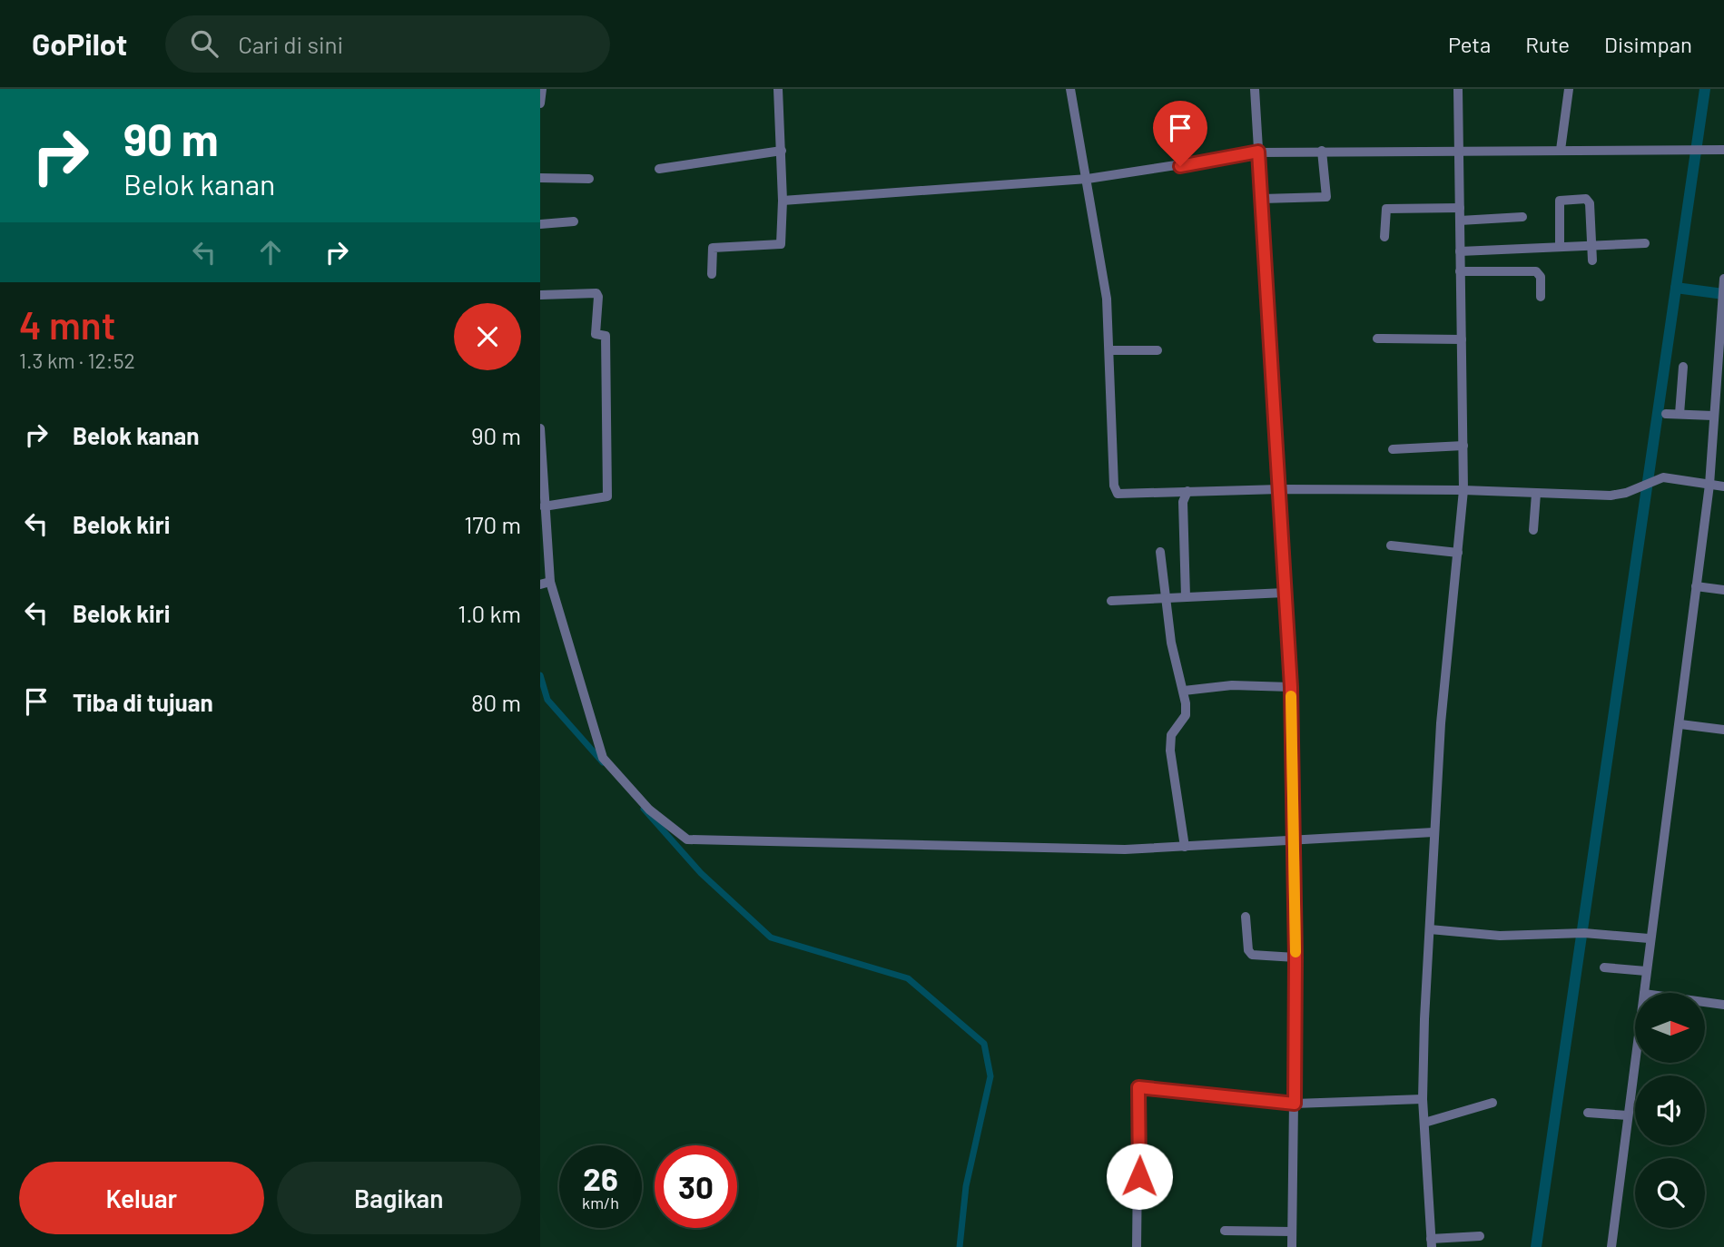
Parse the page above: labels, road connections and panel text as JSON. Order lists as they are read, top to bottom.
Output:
{
  "north": "right",
  "page": {
    "header": "GoPilot",
    "search": "Cari di sini",
    "nav": ["Peta", "Rute", "Disimpan"],
    "turn": ["90 m", "Belok kanan"],
    "heading": ["4 mnt", "1.3 km · 12:52"],
    "list": [
      {
        "name": "Belok kanan",
        "value": "90 m"
      },
      {
        "name": "Belok kiri",
        "value": "170 m"
      },
      {
        "name": "Belok kiri",
        "value": "1.0 km"
      },
      {
        "name": "Tiba di tujuan",
        "value": "80 m"
      }
    ],
    "speed": "26 km/h",
    "limit": "30",
    "buttons": ["Keluar", "Bagikan"]
  }
}
